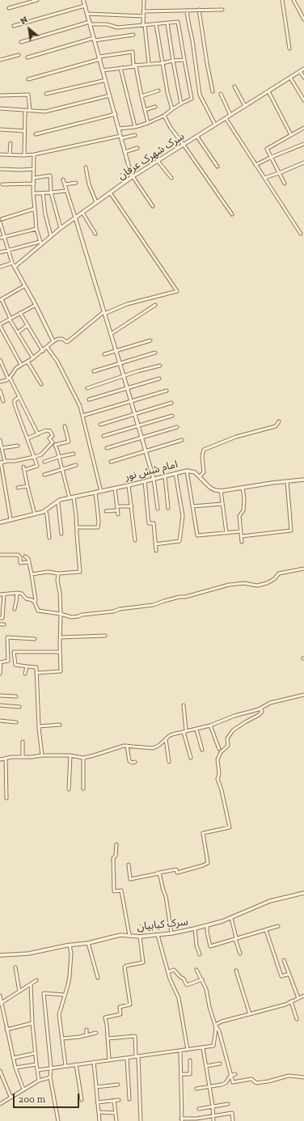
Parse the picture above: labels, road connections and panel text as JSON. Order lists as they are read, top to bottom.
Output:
{
  "streets": {
    "street": ["سرک شهرک عرفان", "امام شش نور", "سرک کبابیان"]
  },
  "scale_bar": "200 m",
  "north": "top left"
}
